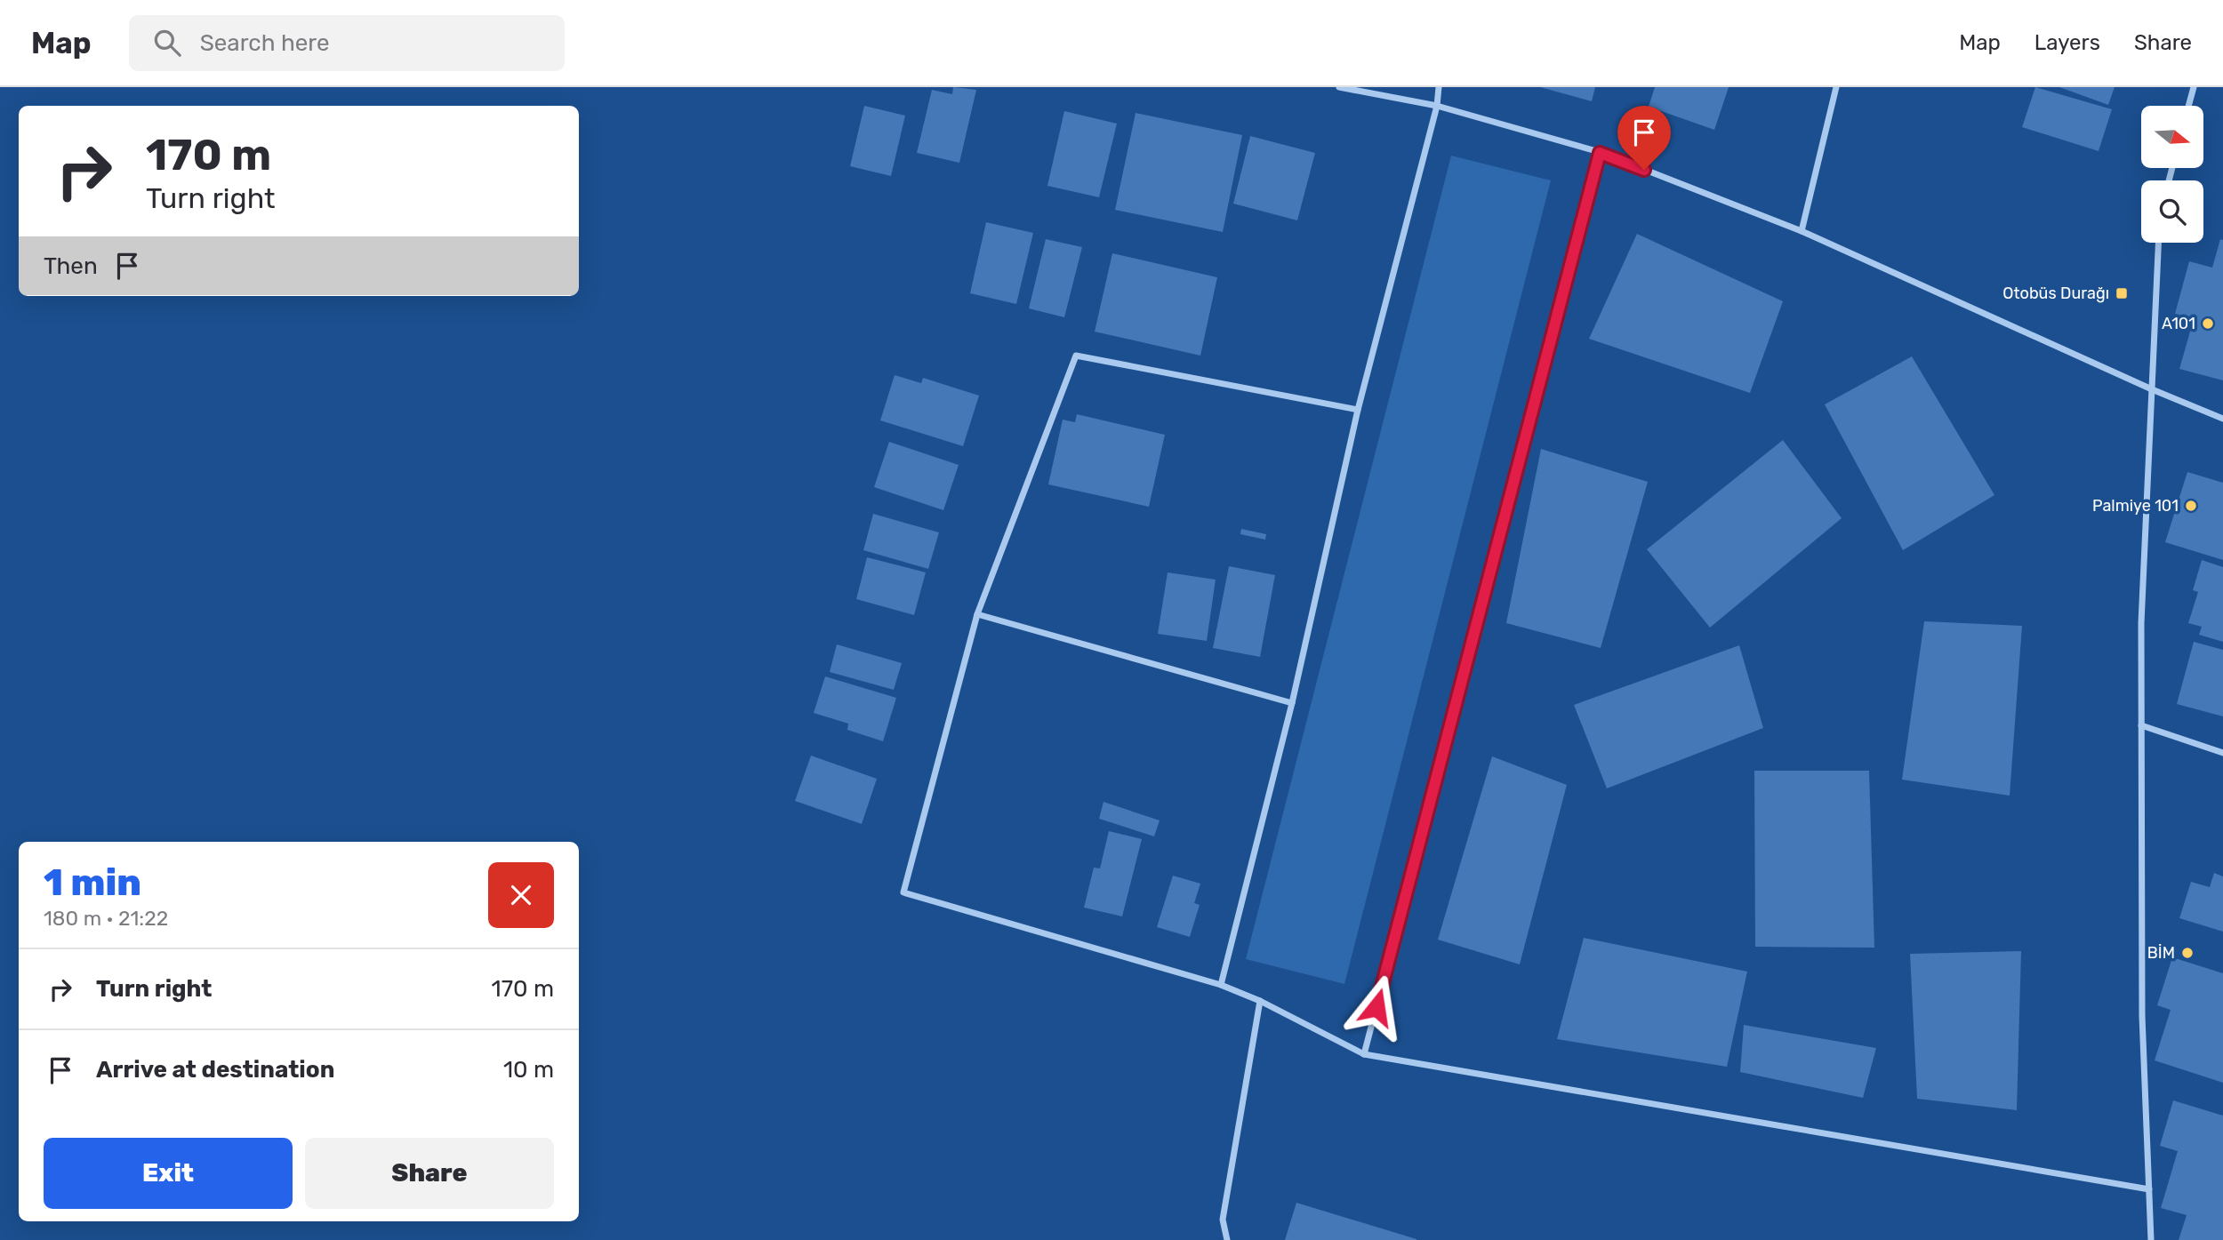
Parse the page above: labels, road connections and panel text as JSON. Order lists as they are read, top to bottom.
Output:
{
  "places": {
    "transit": ["Otobüs Durağı"],
    "other": ["A101", "Palmiye 101", "BİM"]
  },
  "north": "right",
  "page": {
    "header": "Map",
    "search": "Search here",
    "nav": ["Map", "Layers", "Share"],
    "turn": ["170 m", "Turn right"],
    "then": "Then",
    "heading": ["1 min", "180 m · 21:22"],
    "list": [
      {
        "name": "Turn right",
        "value": "170 m"
      },
      {
        "name": "Arrive at destination",
        "value": "10 m"
      }
    ],
    "buttons": ["Exit", "Share"]
  }
}
